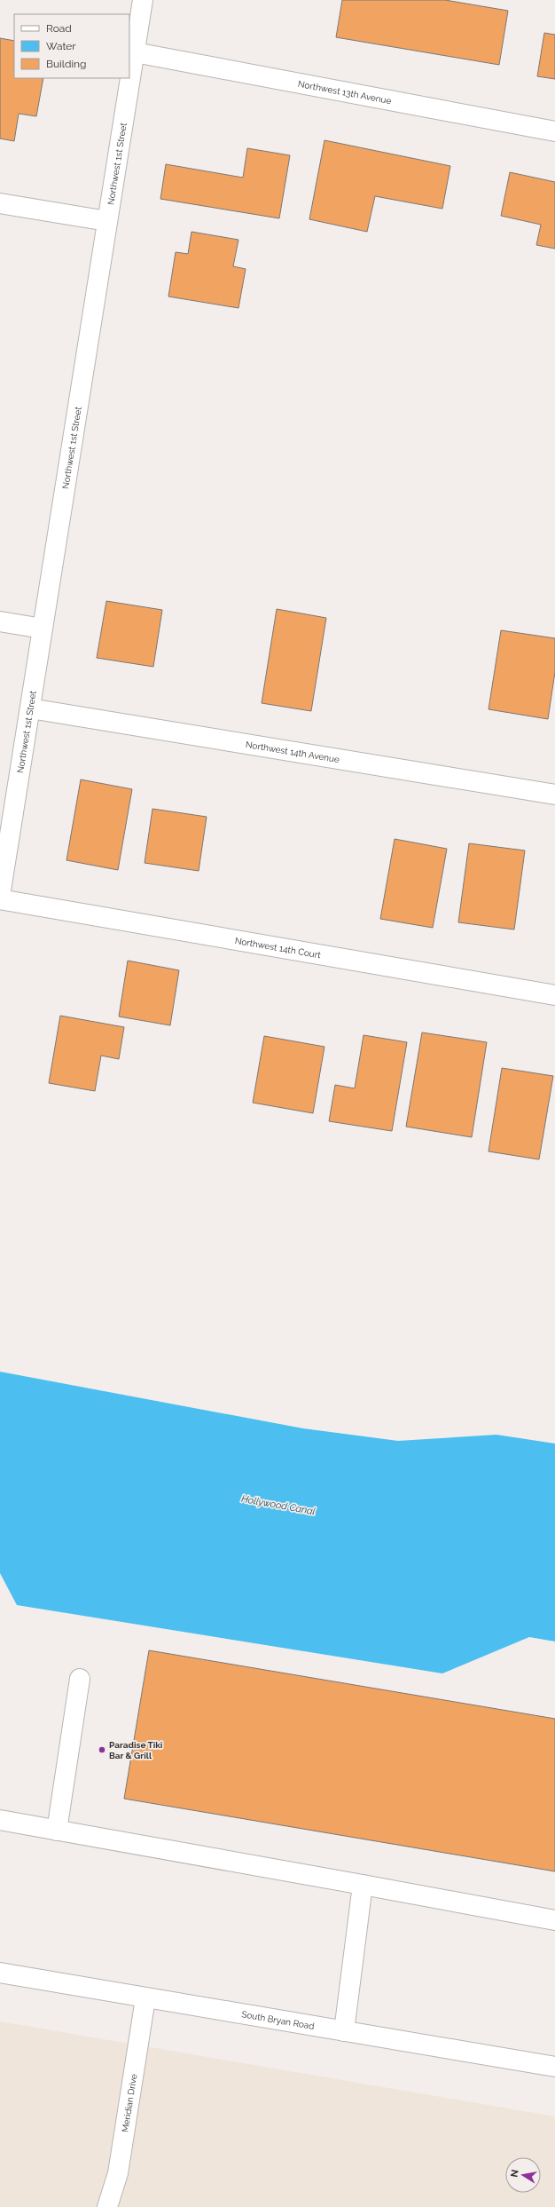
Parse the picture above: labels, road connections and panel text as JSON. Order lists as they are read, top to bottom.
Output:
{
  "streets": {
    "street": [
      "Northwest 13th Avenue",
      "Northwest 1st Street",
      "Northwest 14th Avenue",
      "Northwest 14th Court",
      "South Bryan Road",
      "Meridian Drive"
    ]
  },
  "crossings": [
    ["Northwest 13th Avenue", "Northwest 1st Street"],
    ["Northwest 1st Street", "Northwest 14th Avenue"],
    ["South Bryan Road", "Meridian Drive"]
  ],
  "water": ["Hollywood Canal"],
  "places": ["Paradise Tiki Bar & Grill"],
  "legend": ["Road", "Water", "Building"],
  "north": "left"
}
